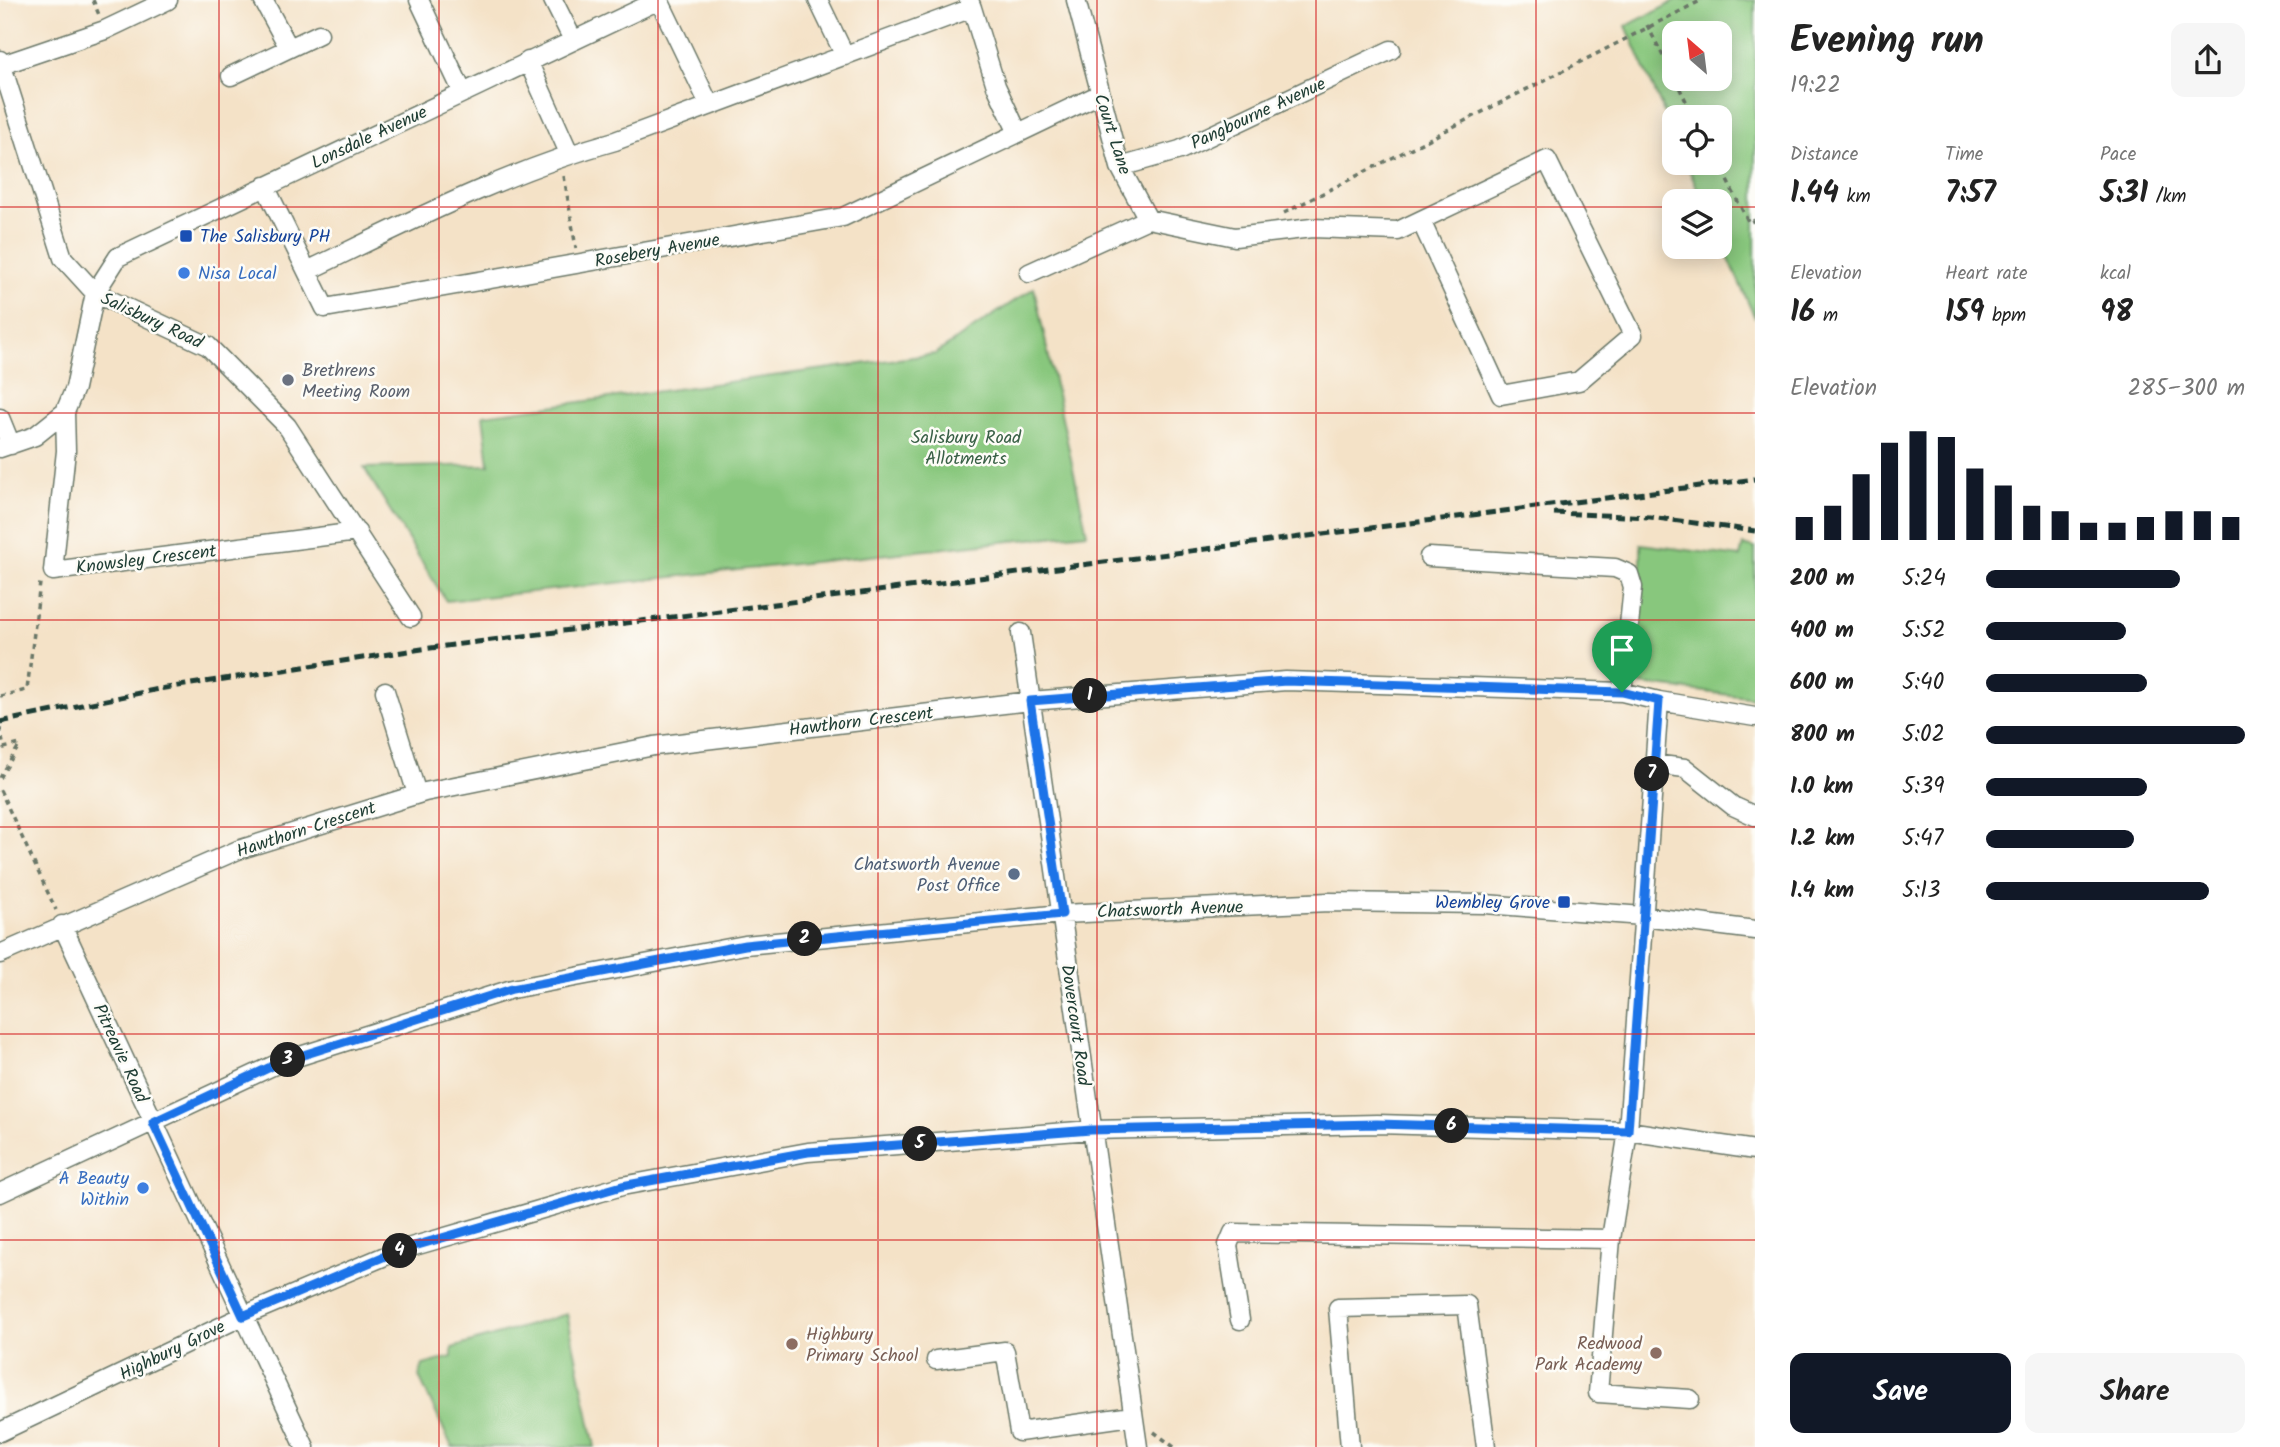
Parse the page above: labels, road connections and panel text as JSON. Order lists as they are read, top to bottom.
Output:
{
  "streets": {
    "street": [
      "Pangbourne Avenue",
      "Court Lane",
      "Lonsdale Avenue",
      "Rosebery Avenue",
      "Salisbury Road",
      "Knowsley Crescent",
      "Hawthorn Crescent",
      "Chatsworth Avenue",
      "Dovercourt Road",
      "Pitreavie Road",
      "Highbury Grove"
    ]
  },
  "crossings": [
    ["Pangbourne Avenue", "Court Lane"],
    ["Court Lane", "Rosebery Avenue"],
    ["Lonsdale Avenue", "Rosebery Avenue"],
    ["Lonsdale Avenue", "Salisbury Road"],
    ["Salisbury Road", "Knowsley Crescent"],
    ["Hawthorn Crescent", "Dovercourt Road"],
    ["Hawthorn Crescent", "Pitreavie Road"],
    ["Chatsworth Avenue", "Dovercourt Road"],
    ["Chatsworth Avenue", "Pitreavie Road"],
    ["Dovercourt Road", "Highbury Grove"],
    ["Pitreavie Road", "Highbury Grove"]
  ],
  "parks": ["Salisbury Road Allotments"],
  "places": {
    "transit": ["The Salisbury PH", "Wembley Grove"],
    "other": [
      "Nisa Local",
      "Brethrens Meeting Room",
      "Chatsworth Avenue Post Office",
      "A Beauty Within",
      "Highbury Primary School",
      "Redwood Park Academy"
    ]
  },
  "north": "top left",
  "page": {
    "heading": ["Evening run", "19:22"],
    "stats": [
      ["Distance", "1.44 km"],
      ["Time", "7:57"],
      ["Pace", "5:31 /km"],
      ["Elevation", "16 m"],
      ["Heart rate", "159 bpm"],
      ["kcal", "98"]
    ],
    "chart": ["Elevation", "285–300 m"],
    "list": [
      {
        "name": "200 m",
        "note": "5:24"
      },
      {
        "name": "400 m",
        "note": "5:52"
      },
      {
        "name": "600 m",
        "note": "5:40"
      },
      {
        "name": "800 m",
        "note": "5:02"
      },
      {
        "name": "1.0 km",
        "note": "5:39"
      },
      {
        "name": "1.2 km",
        "note": "5:47"
      },
      {
        "name": "1.4 km",
        "note": "5:13"
      }
    ],
    "pins": [
      "1",
      "7",
      "2",
      "3",
      "6",
      "5",
      "4"
    ],
    "buttons": ["Save", "Share"]
  }
}
